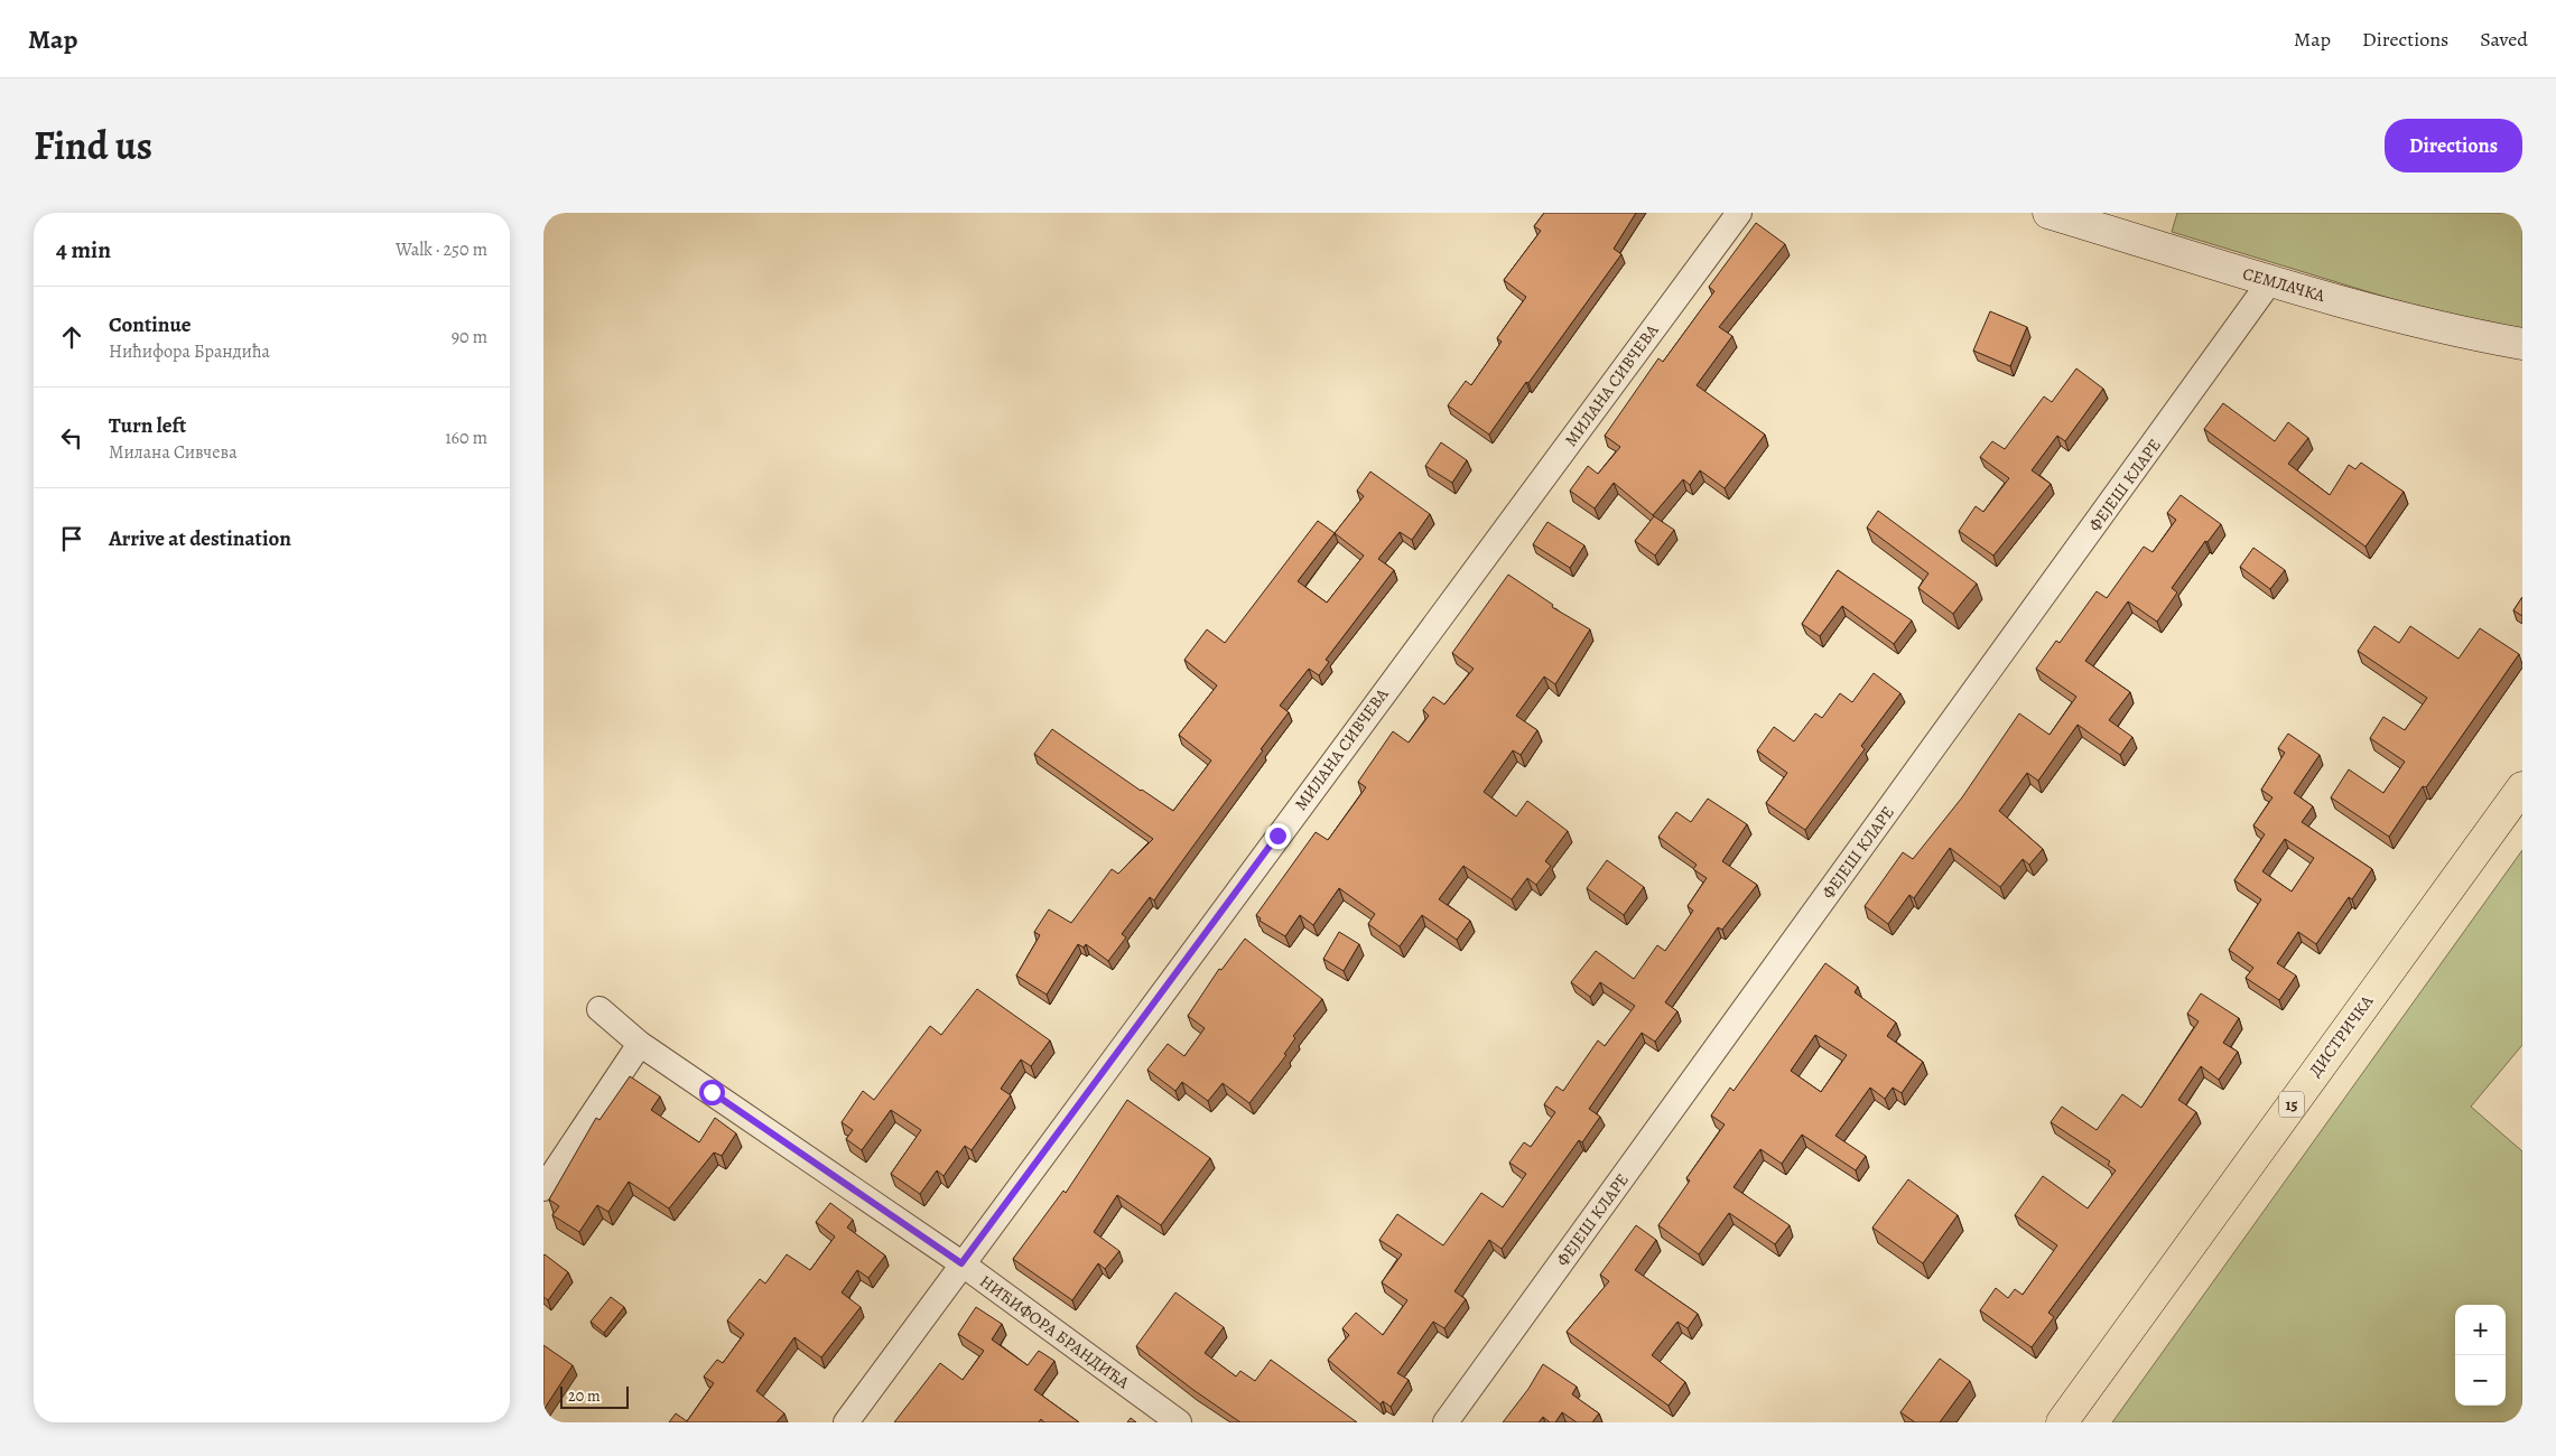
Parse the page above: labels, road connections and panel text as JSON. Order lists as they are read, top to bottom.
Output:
{
  "streets": {
    "main road": ["СЕМЛАЧКА", "ДИСТРИЧКА", "15"],
    "street": ["МИЛАНА СИВЧЕВА", "ФЕЈЕШ КЛАРЕ", "НИЋИФОРА БРАНДИЋА"]
  },
  "crossings": [
    ["СЕМЛАЧКА", "ФЕЈЕШ КЛАРЕ"],
    ["МИЛАНА СИВЧЕВА", "НИЋИФОРА БРАНДИЋА"]
  ],
  "scale_bar": "20 m",
  "page": {
    "header": "Map",
    "nav": ["Map", "Directions", "Saved"],
    "title": "Find us",
    "buttons": "Directions",
    "heading": ["4 min", "Walk · 250 m"],
    "list": [
      ["Continue", "Нићифора Брандића", "90 m"],
      ["Turn left", "Милана Сивчева", "160 m"],
      "Arrive at destination"
    ],
    "map_buttons": ["+", "−"],
    "scale": "20 m"
  }
}
